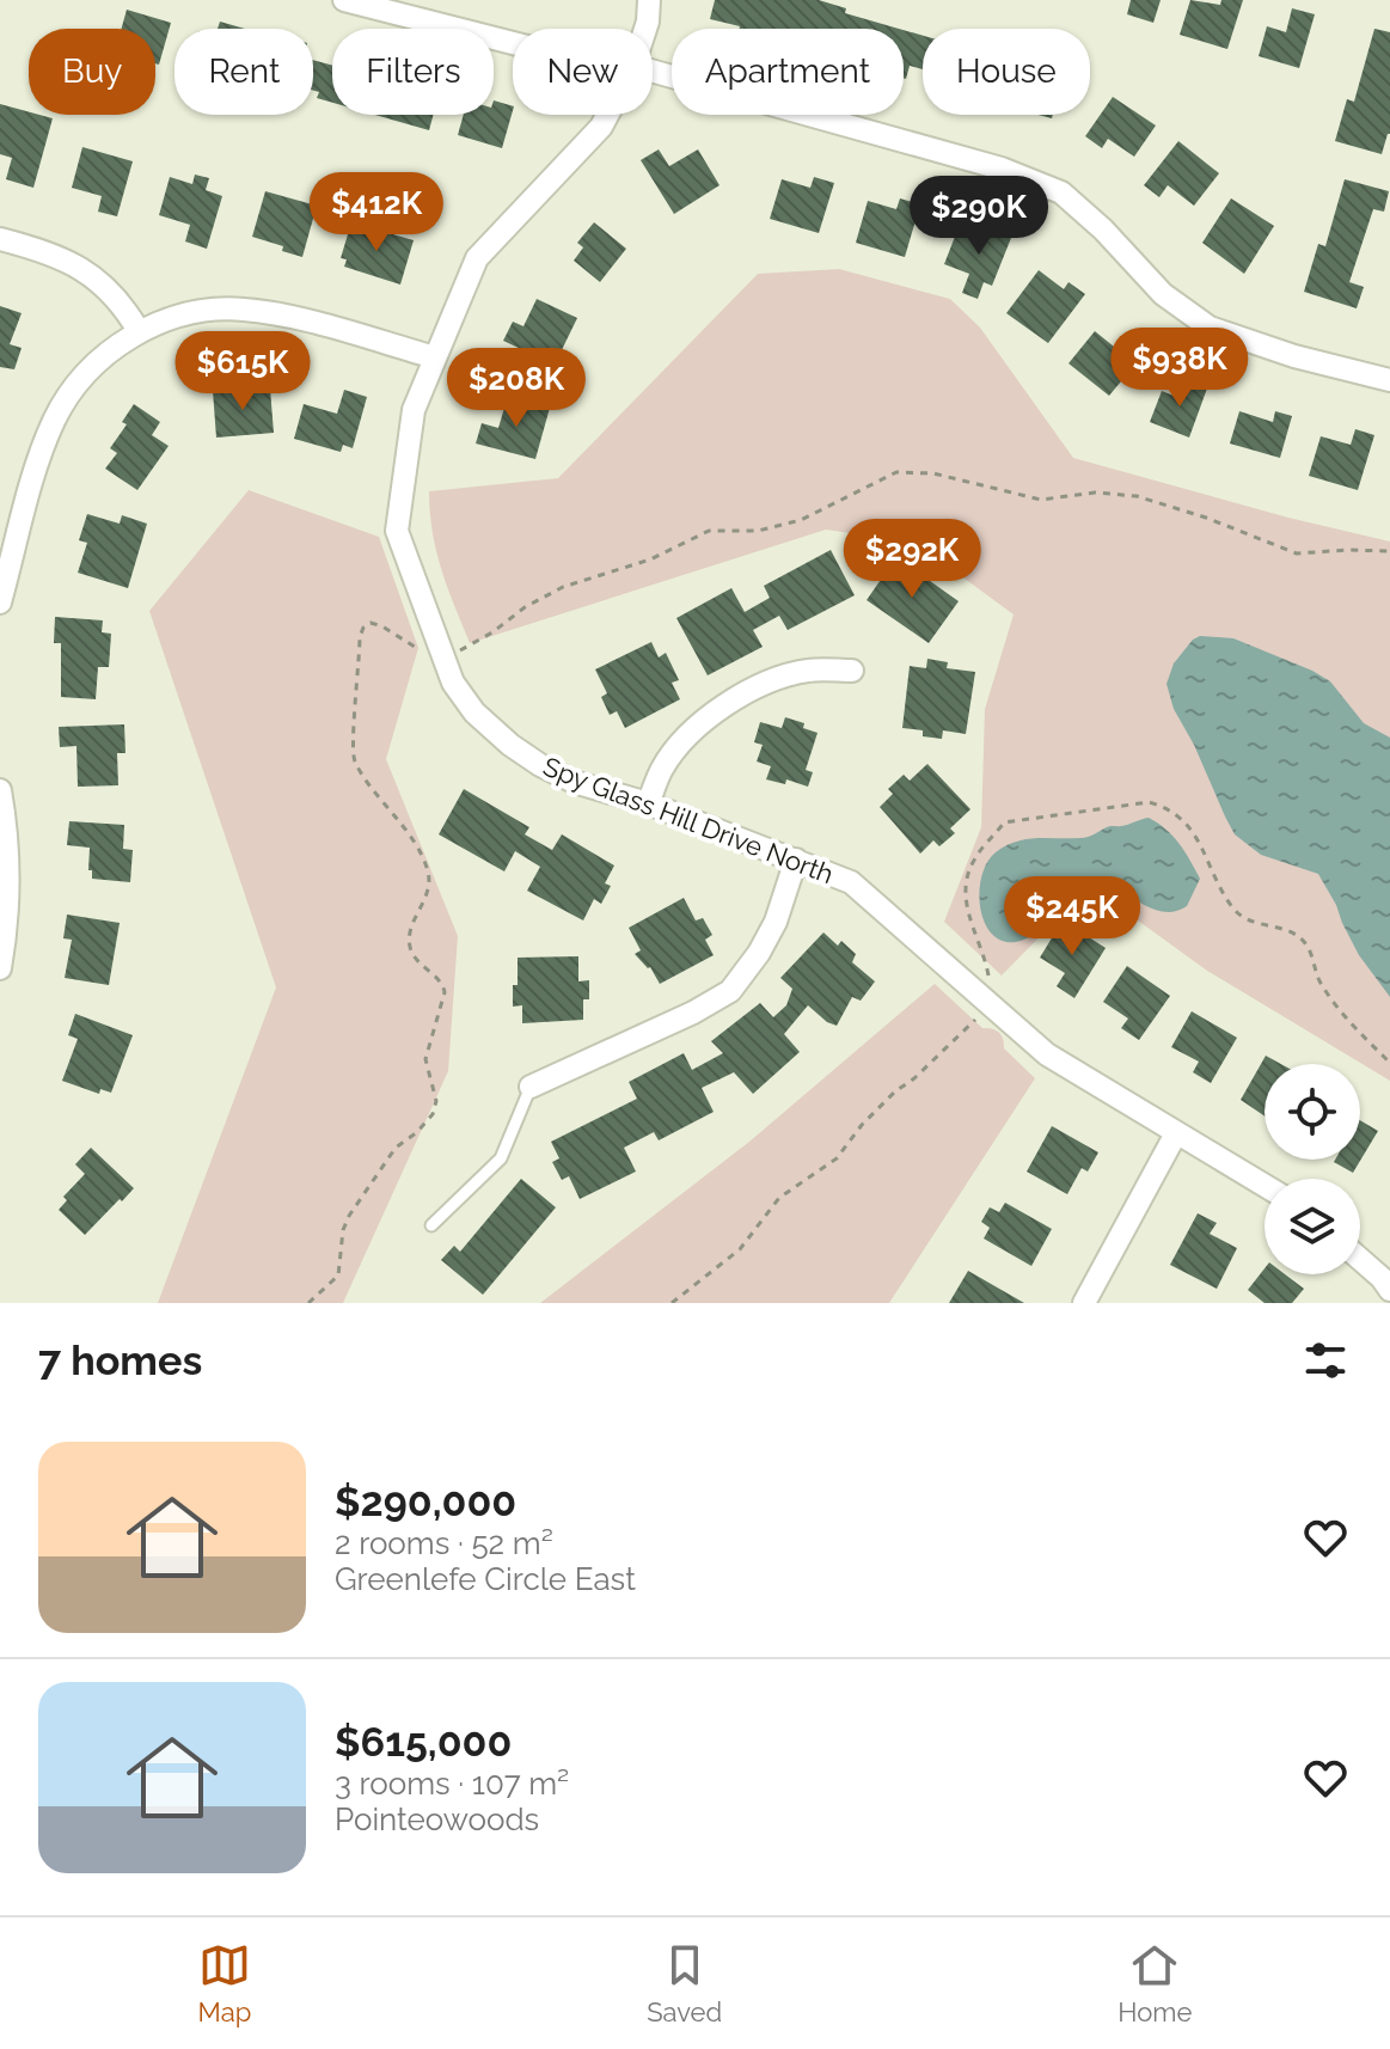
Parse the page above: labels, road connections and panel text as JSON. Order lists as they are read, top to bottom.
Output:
{
  "streets": {
    "street": ["Spy Glass Hill Drive North"]
  },
  "page": {
    "chip": [
      "Buy",
      "Rent",
      "Filters",
      "New",
      "Apartment",
      "House"
    ],
    "price": [
      "$412K",
      "$290K",
      "$938K",
      "$615K",
      "$208K",
      "$292K",
      "$245K"
    ],
    "heading": "7 homes",
    "list": [
      {
        "name": "$290,000",
        "note": "2 rooms · 52 m² · Greenlefe Circle East"
      },
      {
        "name": "$615,000",
        "note": "3 rooms · 107 m² · Pointeowoods"
      }
    ],
    "tabs": ["Map", "Saved", "Home"]
  }
}
